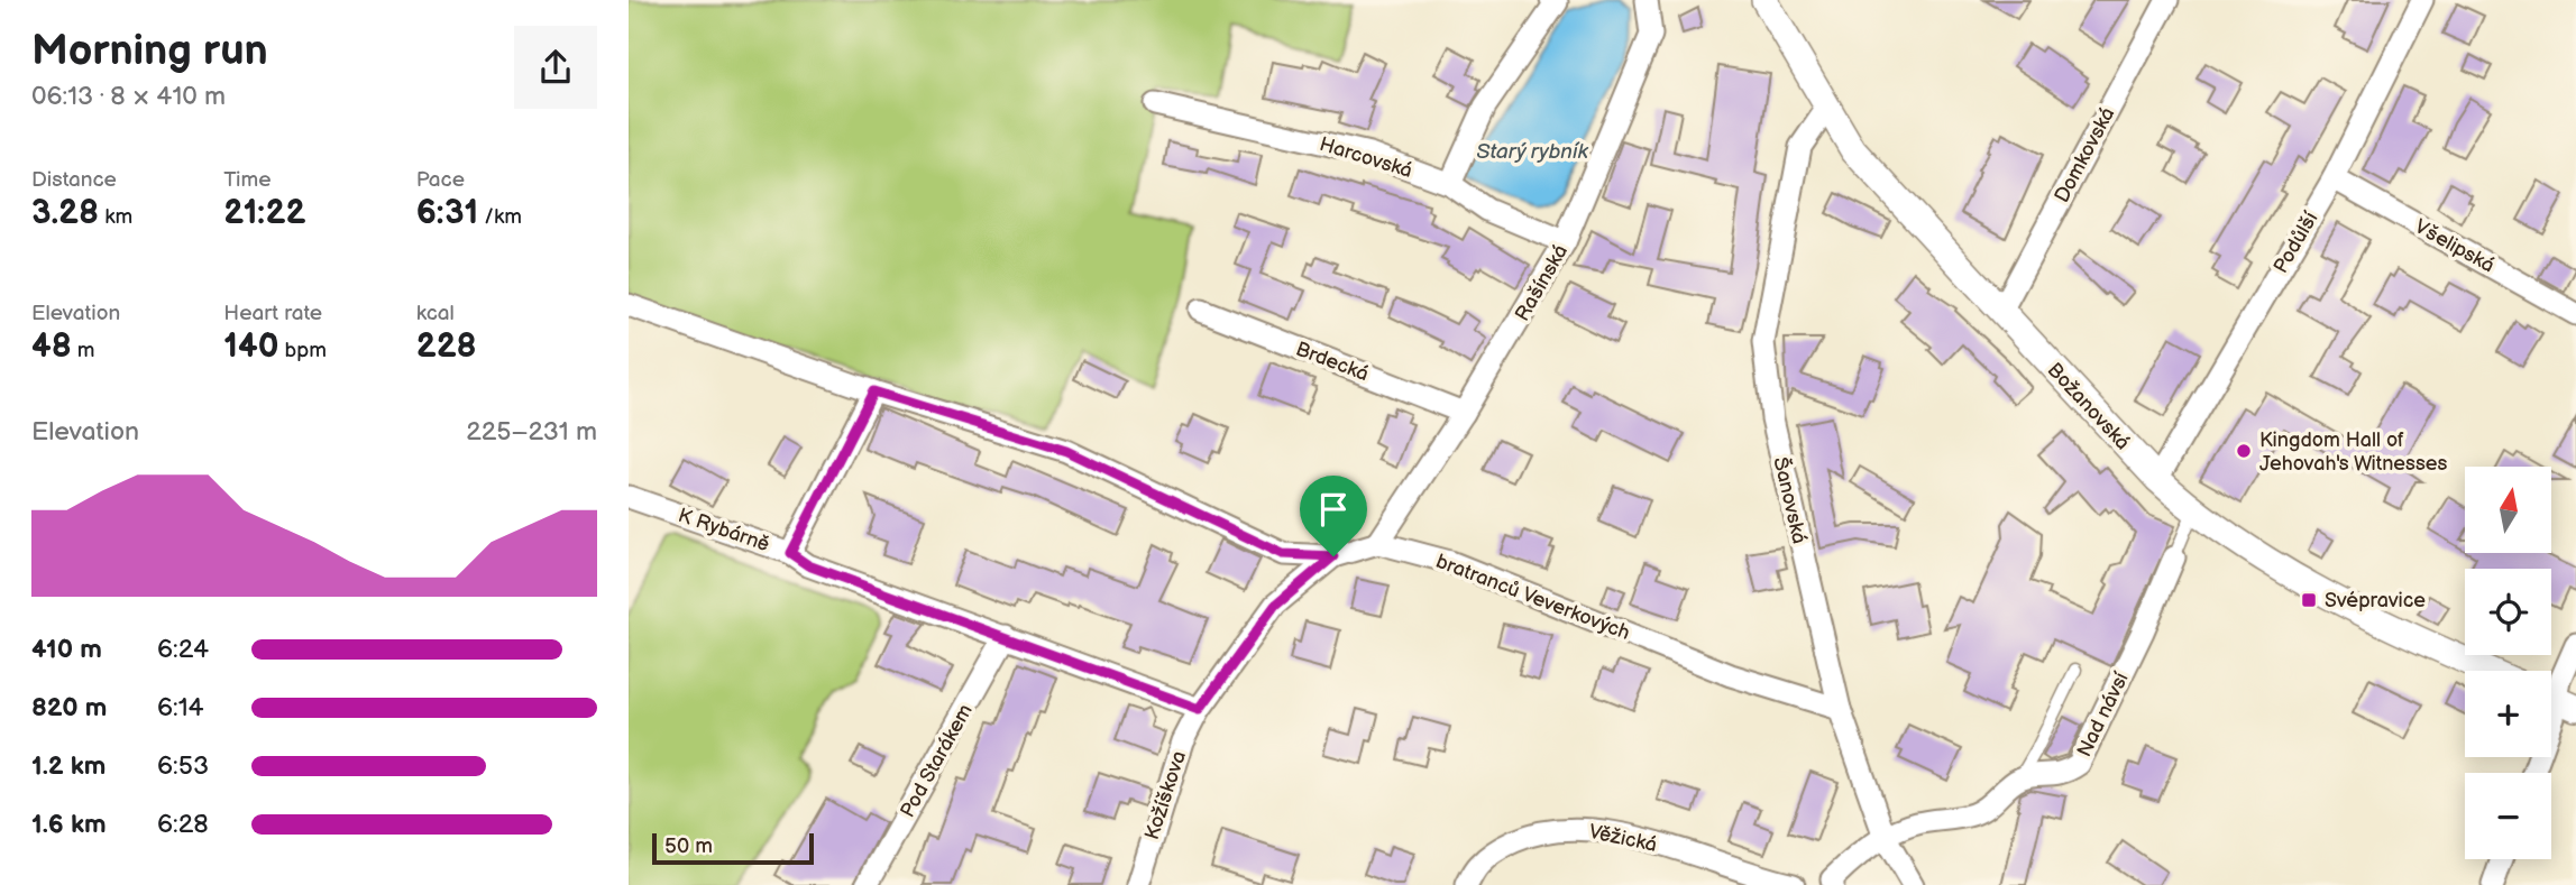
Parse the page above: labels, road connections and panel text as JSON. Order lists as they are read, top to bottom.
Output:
{
  "streets": {
    "street": [
      "Domkovská",
      "Harcovská",
      "Podůlší",
      "Všelipská",
      "Rašínská",
      "Brdecká",
      "Božanovská",
      "Šanovská",
      "K Rybárně",
      "bratranců Veverkových",
      "Nad návsí",
      "Pod Starákem",
      "Kožíškova",
      "Věžická"
    ]
  },
  "crossings": [
    ["Domkovská", "Božanovská"],
    ["Harcovská", "Rašínská"],
    ["Podůlší", "Všelipská"],
    ["Podůlší", "Božanovská"],
    ["Rašínská", "Brdecká"],
    ["Rašínská", "bratranců Veverkových"],
    ["Božanovská", "Šanovská"],
    ["Božanovská", "Nad návsí"],
    ["Šanovská", "bratranců Veverkových"],
    ["K Rybárně", "Pod Starákem"],
    ["K Rybárně", "Kožíškova"]
  ],
  "water": ["Starý rybník"],
  "places": {
    "other": ["Kingdom Hall of Jehovah's Witnesses"],
    "transit": ["Svépravice"]
  },
  "scale_bar": "50 m",
  "north": "top",
  "page": {
    "heading": ["Morning run", "06:13 · 8 × 410 m"],
    "stats": [
      ["Distance", "3.28 km"],
      ["Time", "21:22"],
      ["Pace", "6:31 /km"],
      ["Elevation", "48 m"],
      ["Heart rate", "140 bpm"],
      ["kcal", "228"]
    ],
    "chart": ["Elevation", "225–231 m"],
    "map_buttons": ["+", "−"],
    "list": [
      {
        "name": "410 m",
        "note": "6:24"
      },
      {
        "name": "820 m",
        "note": "6:14"
      },
      {
        "name": "1.2 km",
        "note": "6:53"
      },
      {
        "name": "1.6 km",
        "note": "6:28"
      }
    ],
    "scale": "50 m"
  }
}
